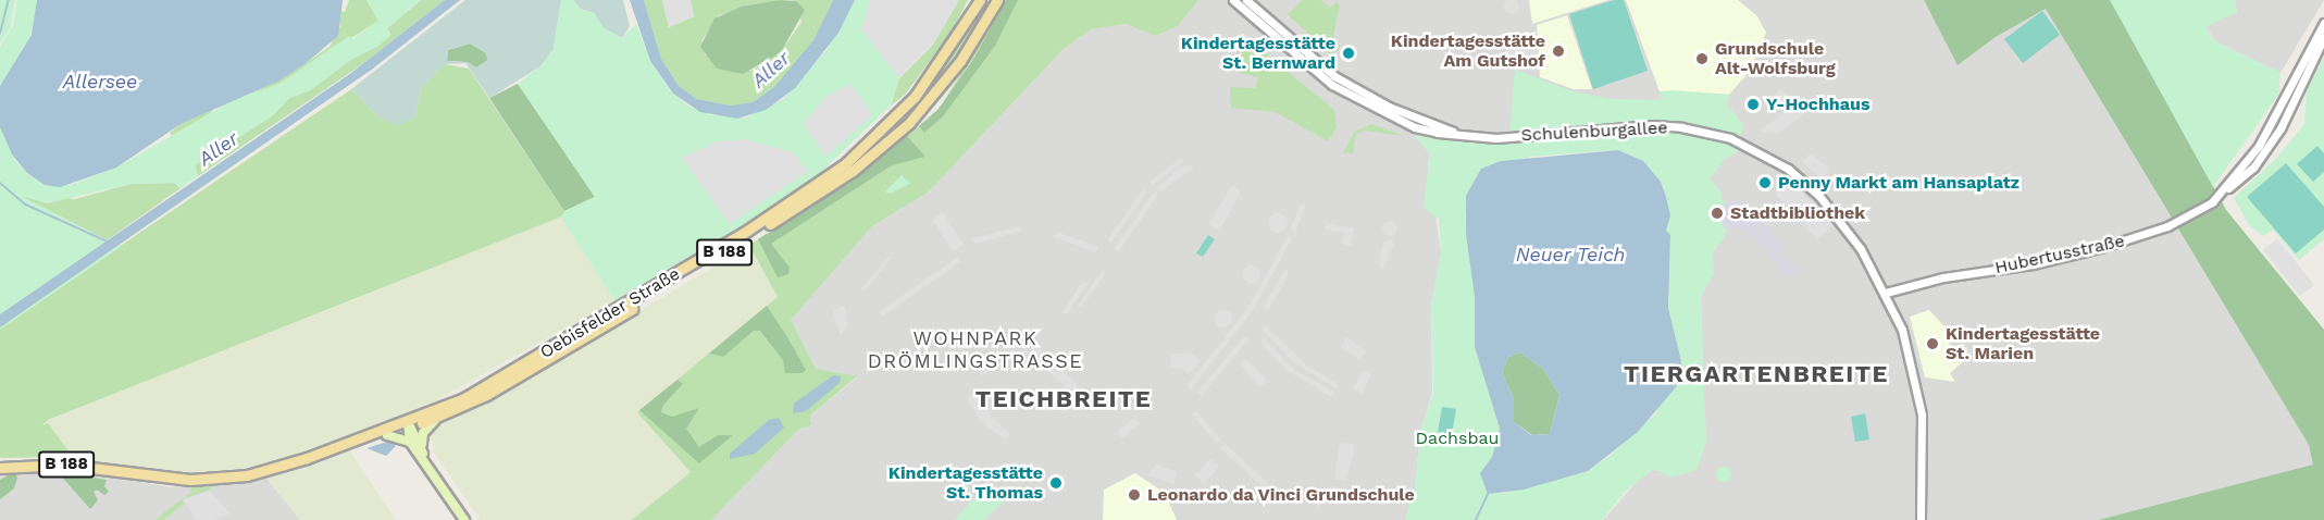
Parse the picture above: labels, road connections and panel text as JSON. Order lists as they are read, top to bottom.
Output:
{
  "streets": {
    "main road": ["B 188", "Oebisfelder Straße"],
    "street": ["Schulenburgallee", "Hubertusstraße"]
  },
  "crossings": [
    ["Schulenburgallee", "Hubertusstraße"],
    ["B 188", "Oebisfelder Straße"]
  ],
  "districts": ["WOHNPARK DRÖMLINGSTRASSE", "TIERGARTENBREITE", "TEICHBREITE"],
  "water": ["Aller", "Allersee", "Neuer Teich"],
  "parks": ["Dachsbau"],
  "places": [
    "Kindertagesstätte Am Gutshof",
    "Kindertagesstätte St. Bernward",
    "Grundschule Alt-Wolfsburg",
    "Y-Hochhaus",
    "Penny Markt am Hansaplatz",
    "Stadtbibliothek",
    "Kindertagesstätte St. Marien",
    "Kindertagesstätte St. Thomas",
    "Leonardo da Vinci Grundschule"
  ]
}
